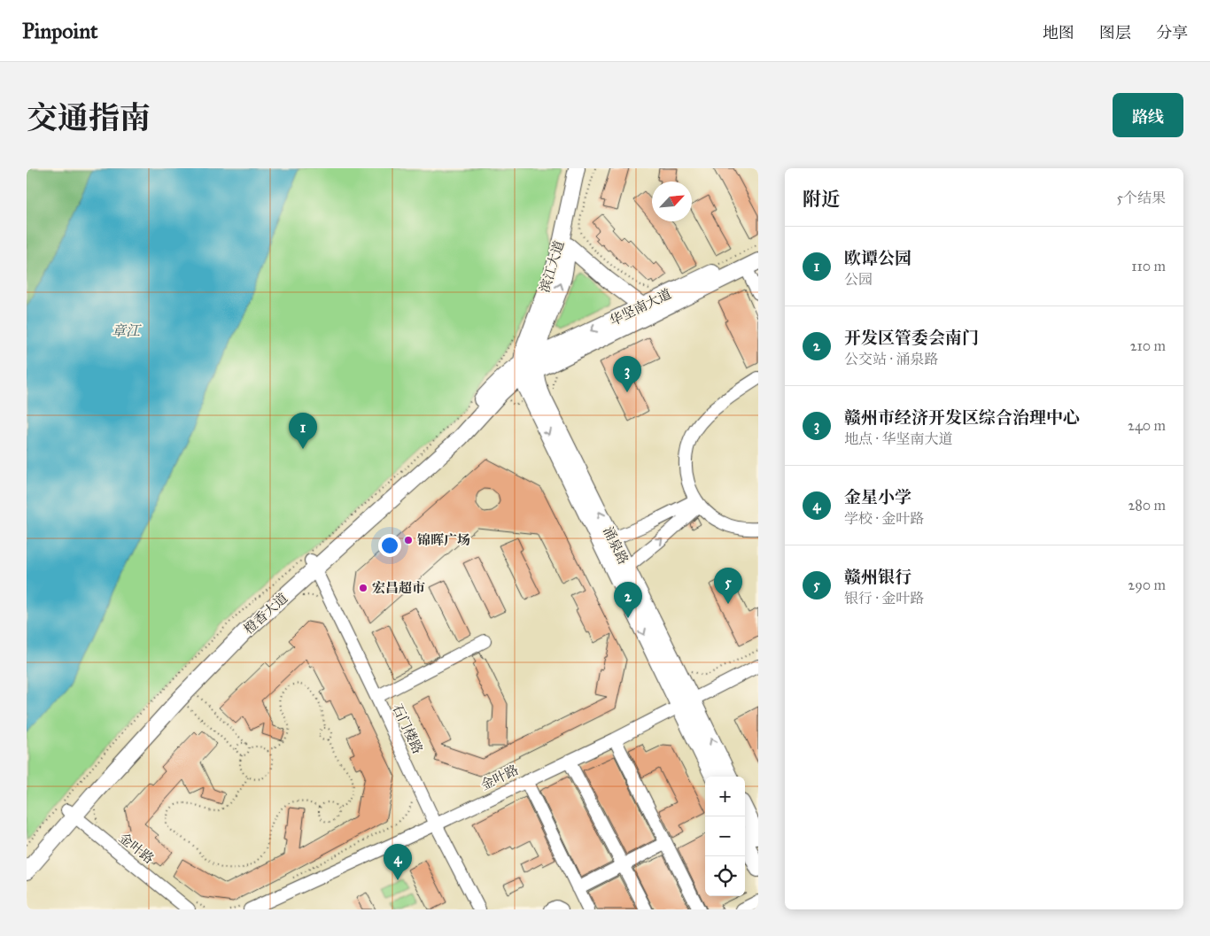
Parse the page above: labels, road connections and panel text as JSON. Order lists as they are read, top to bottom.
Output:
{
  "streets": {
    "main road": [
      "滨江大道",
      "华坚南大道",
      "涌泉路",
      "橙香大道"
    ],
    "street": ["石门楼路", "金叶路"]
  },
  "crossings": [
    ["滨江大道", "华坚南大道"],
    ["滨江大道", "涌泉路"],
    ["滨江大道", "橙香大道"],
    ["华坚南大道", "涌泉路"],
    ["华坚南大道", "橙香大道"],
    ["涌泉路", "橙香大道"],
    ["涌泉路", "金叶路"],
    ["橙香大道", "石门楼路"],
    ["橙香大道", "金叶路"],
    ["石门楼路", "金叶路"]
  ],
  "water": ["章江"],
  "places": ["锦晖广场", "宏昌超市"],
  "north": "top right",
  "page": {
    "header": "Pinpoint",
    "nav": ["地图", "图层", "分享"],
    "title": "交通指南",
    "buttons": "路线",
    "heading": ["附近", "5个结果"],
    "list": [
      {
        "mark": "1",
        "name": "欧谭公园",
        "note": "公园",
        "value": "110 m"
      },
      {
        "mark": "2",
        "name": "开发区管委会南门",
        "note": "公交站 · 涌泉路",
        "value": "210 m"
      },
      {
        "mark": "3",
        "name": "赣州市经济开发区综合治理中心",
        "note": "地点 · 华坚南大道",
        "value": "240 m"
      },
      {
        "mark": "4",
        "name": "金星小学",
        "note": "学校 · 金叶路",
        "value": "280 m"
      },
      {
        "mark": "5",
        "name": "赣州银行",
        "note": "银行 · 金叶路",
        "value": "290 m"
      }
    ],
    "pins": [
      "3",
      "1",
      "5",
      "2",
      "4"
    ],
    "map_buttons": ["+", "−"]
  }
}
